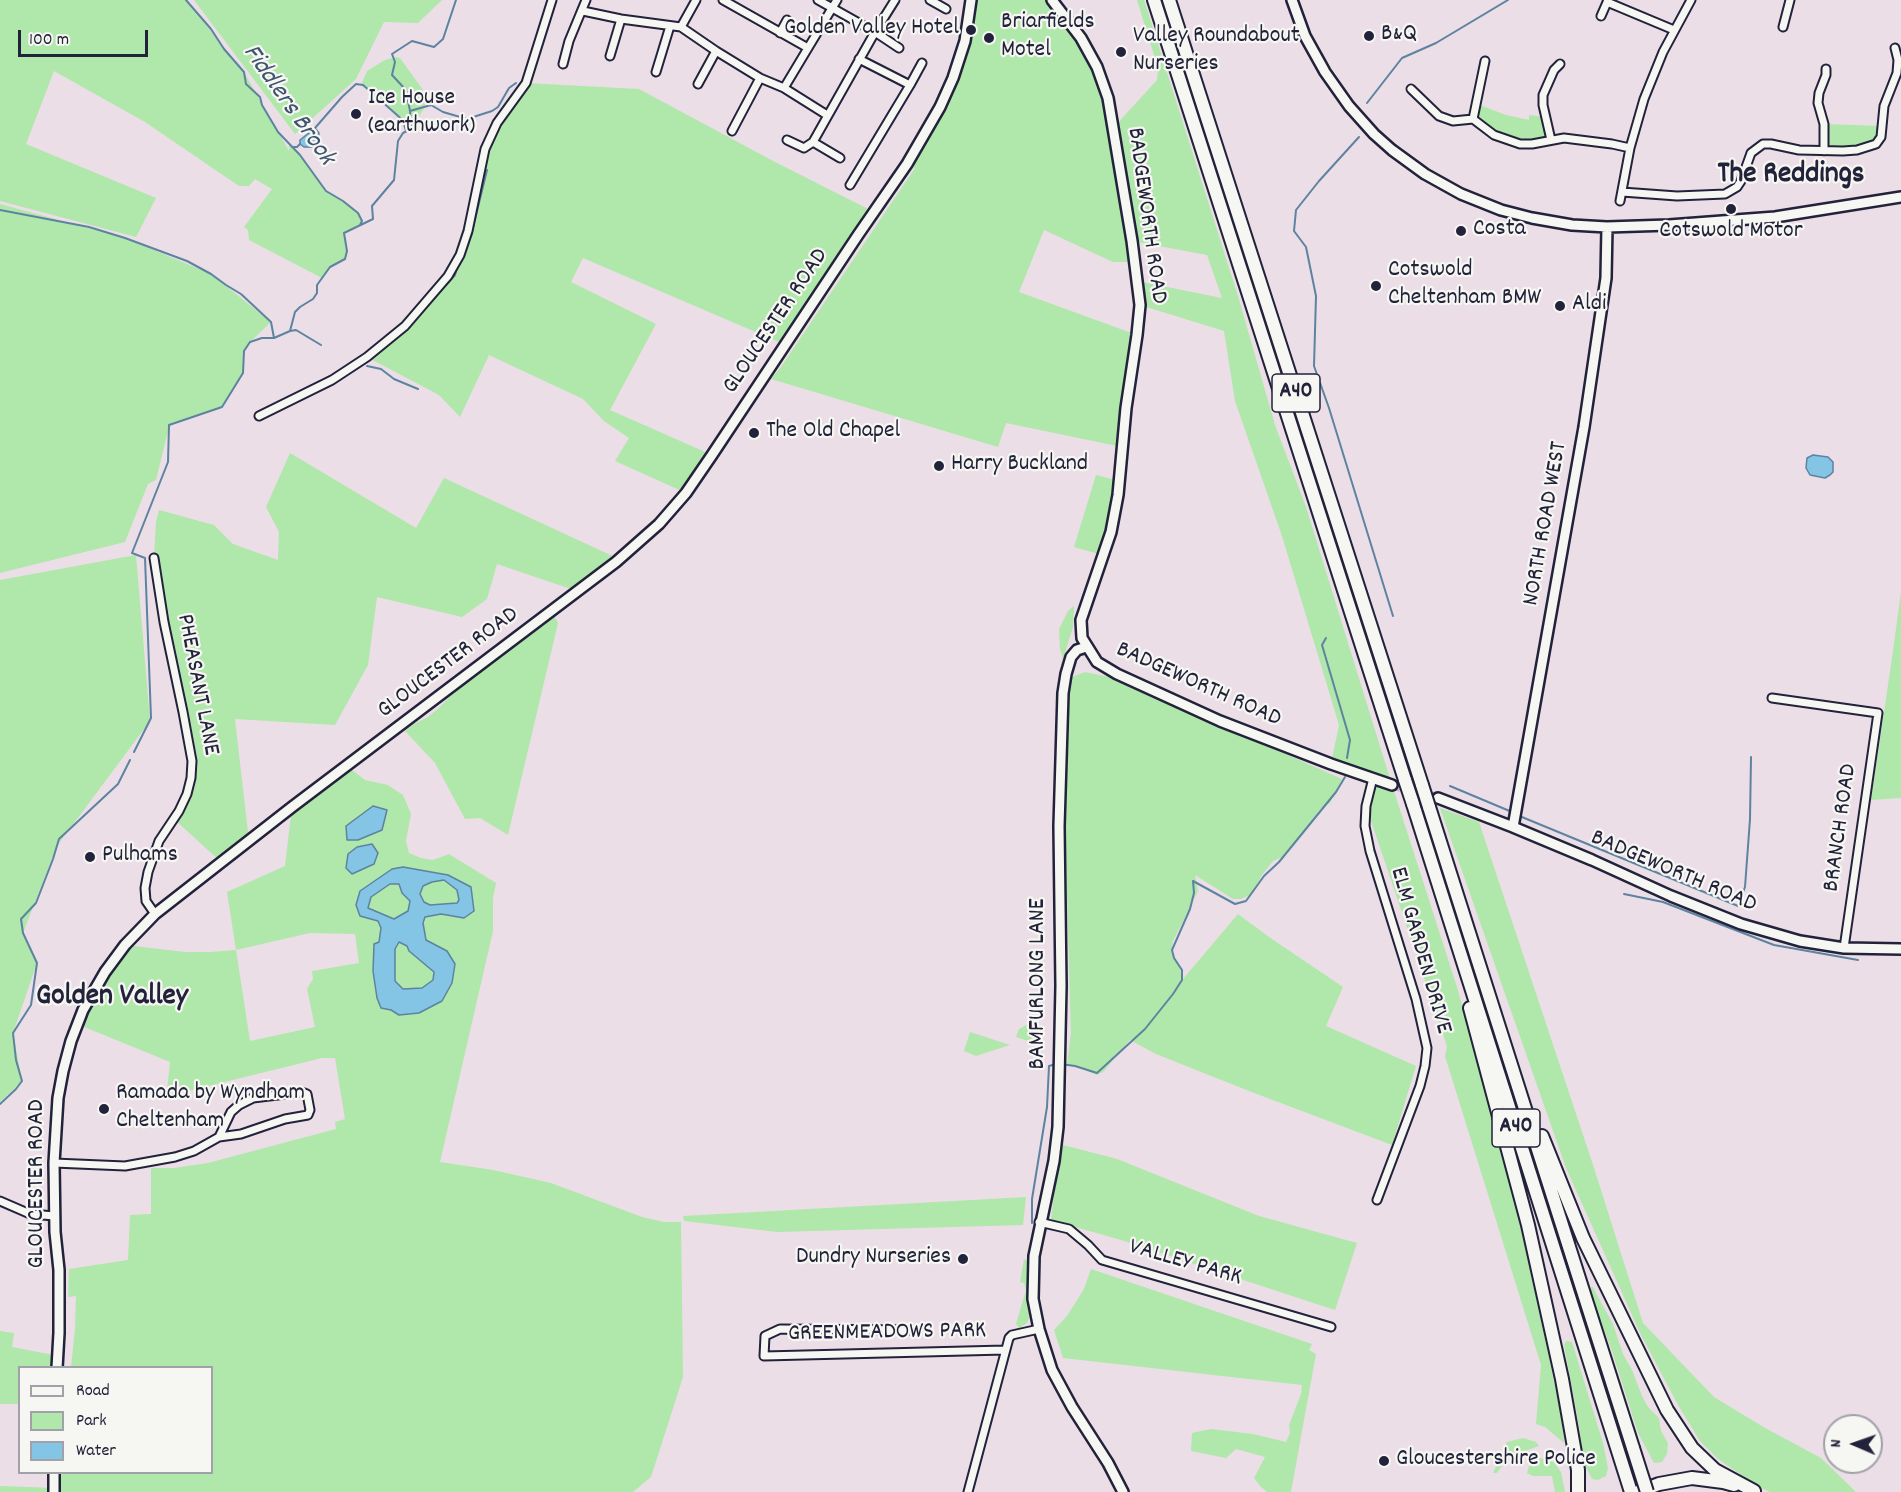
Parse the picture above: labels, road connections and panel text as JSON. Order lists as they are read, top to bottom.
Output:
{
  "streets": {
    "highway": ["A40"],
    "street": [
      "BADGEWORTH ROAD",
      "GLOUCESTER ROAD",
      "NORTH ROAD WEST",
      "PHEASANT LANE",
      "BRANCH ROAD",
      "ELM GARDEN DRIVE",
      "BAMFURLONG LANE",
      "VALLEY PARK",
      "GREENMEADOWS PARK"
    ]
  },
  "crossings": [
    ["BADGEWORTH ROAD", "A40"],
    ["BADGEWORTH ROAD", "NORTH ROAD WEST"],
    ["BADGEWORTH ROAD", "BRANCH ROAD"],
    ["BADGEWORTH ROAD", "ELM GARDEN DRIVE"],
    ["BADGEWORTH ROAD", "BAMFURLONG LANE"],
    ["GLOUCESTER ROAD", "PHEASANT LANE"],
    ["BAMFURLONG LANE", "VALLEY PARK"]
  ],
  "districts": ["The Reddings", "Golden Valley"],
  "water": ["Fiddlers Brook"],
  "places": [
    "Golden Valley Hotel",
    "B&Q",
    "Briarfields Motel",
    "Valley Roundabout Nurseries",
    "Ice House (earthwork)",
    "Cotswold Motor",
    "Costa",
    "Cotswold Cheltenham BMW",
    "Aldi",
    "The Old Chapel",
    "Harry Buckland",
    "Pulhams",
    "Ramada by Wyndham Cheltenham",
    "Dundry Nurseries",
    "Gloucestershire Police"
  ],
  "legend": ["Road", "Park", "Water"],
  "scale_bar": "100 m",
  "north": "left"
}
